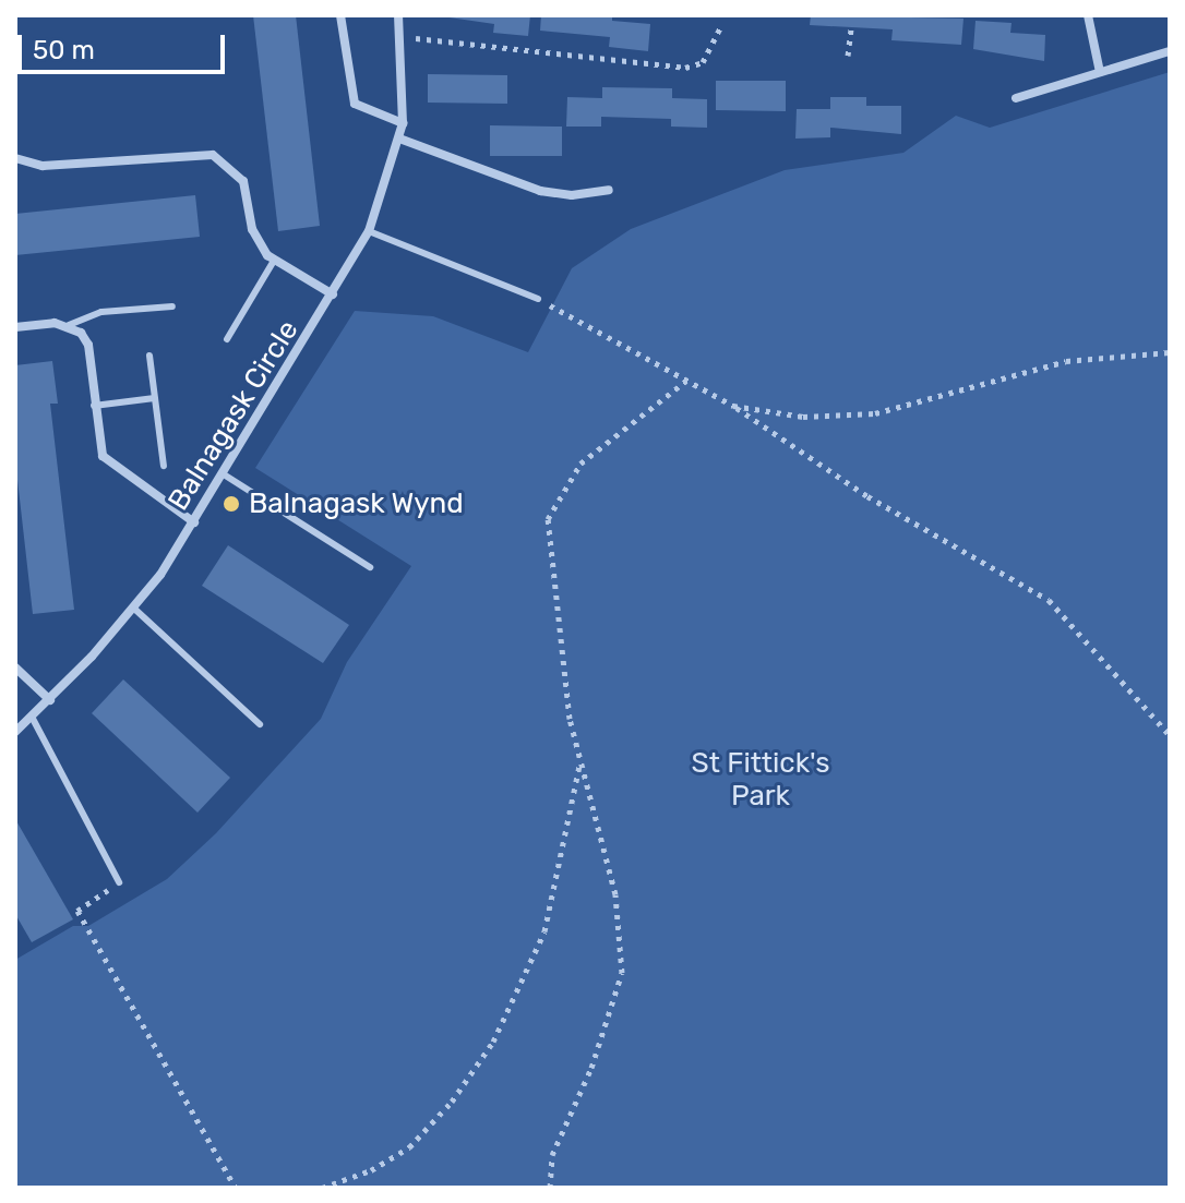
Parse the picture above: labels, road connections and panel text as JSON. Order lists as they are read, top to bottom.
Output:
{
  "streets": {
    "street": ["Balnagask Circle"]
  },
  "parks": ["St Fittick's Park"],
  "places": ["Balnagask Wynd"],
  "scale_bar": "50 m"
}
